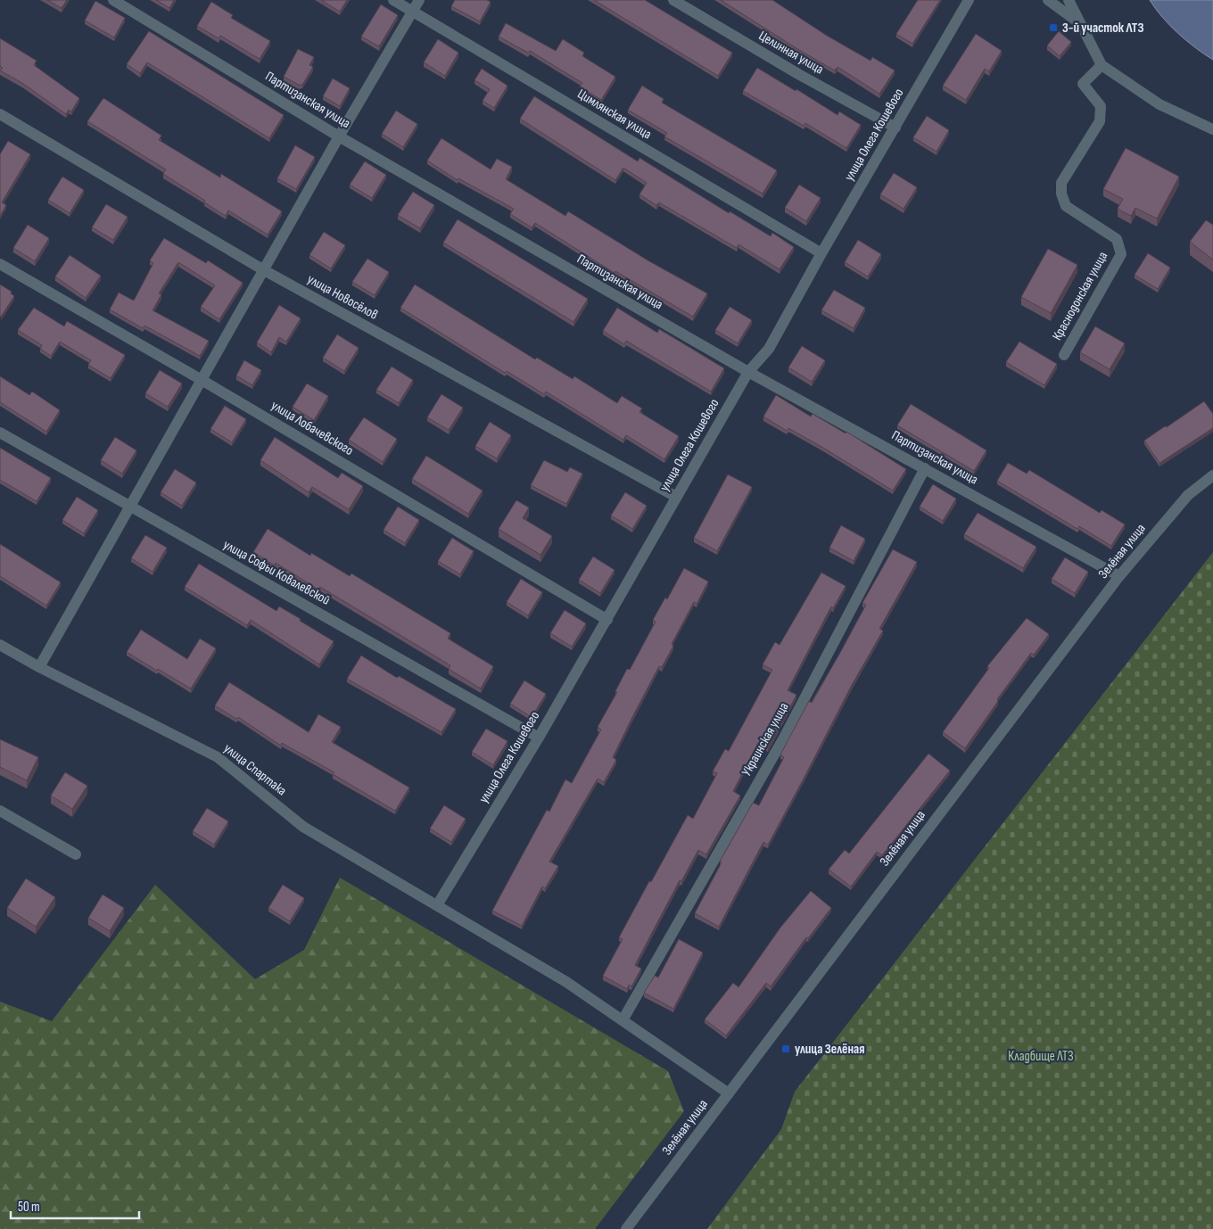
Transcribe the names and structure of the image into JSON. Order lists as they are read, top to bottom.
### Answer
{
  "streets": {
    "street": [
      "Целинная улица",
      "Партизанская улица",
      "Цимлянская улица",
      "улица Олега Кошевого",
      "Краснодонская улица",
      "улица Новосёлов",
      "улица Лобачевского",
      "Зелёная улица",
      "улица Софьи Ковалевской",
      "Украинская улица",
      "улица Спартака"
    ]
  },
  "crossings": [
    ["Целинная улица", "улица Олега Кошевого"],
    ["Партизанская улица", "улица Олега Кошевого"],
    ["Партизанская улица", "Зелёная улица"],
    ["Партизанская улица", "Украинская улица"],
    ["Цимлянская улица", "улица Олега Кошевого"],
    ["улица Олега Кошевого", "улица Новосёлов"],
    ["улица Олега Кошевого", "улица Лобачевского"],
    ["улица Олега Кошевого", "улица Софьи Ковалевской"],
    ["улица Олега Кошевого", "улица Спартака"],
    ["Зелёная улица", "улица Спартака"],
    ["Украинская улица", "улица Спартака"]
  ],
  "parks": ["Кладбище ЛТЗ"],
  "places": {
    "transit": ["3-й участок ЛТЗ", "улица Зелёная"]
  },
  "scale_bar": "50 m"
}
